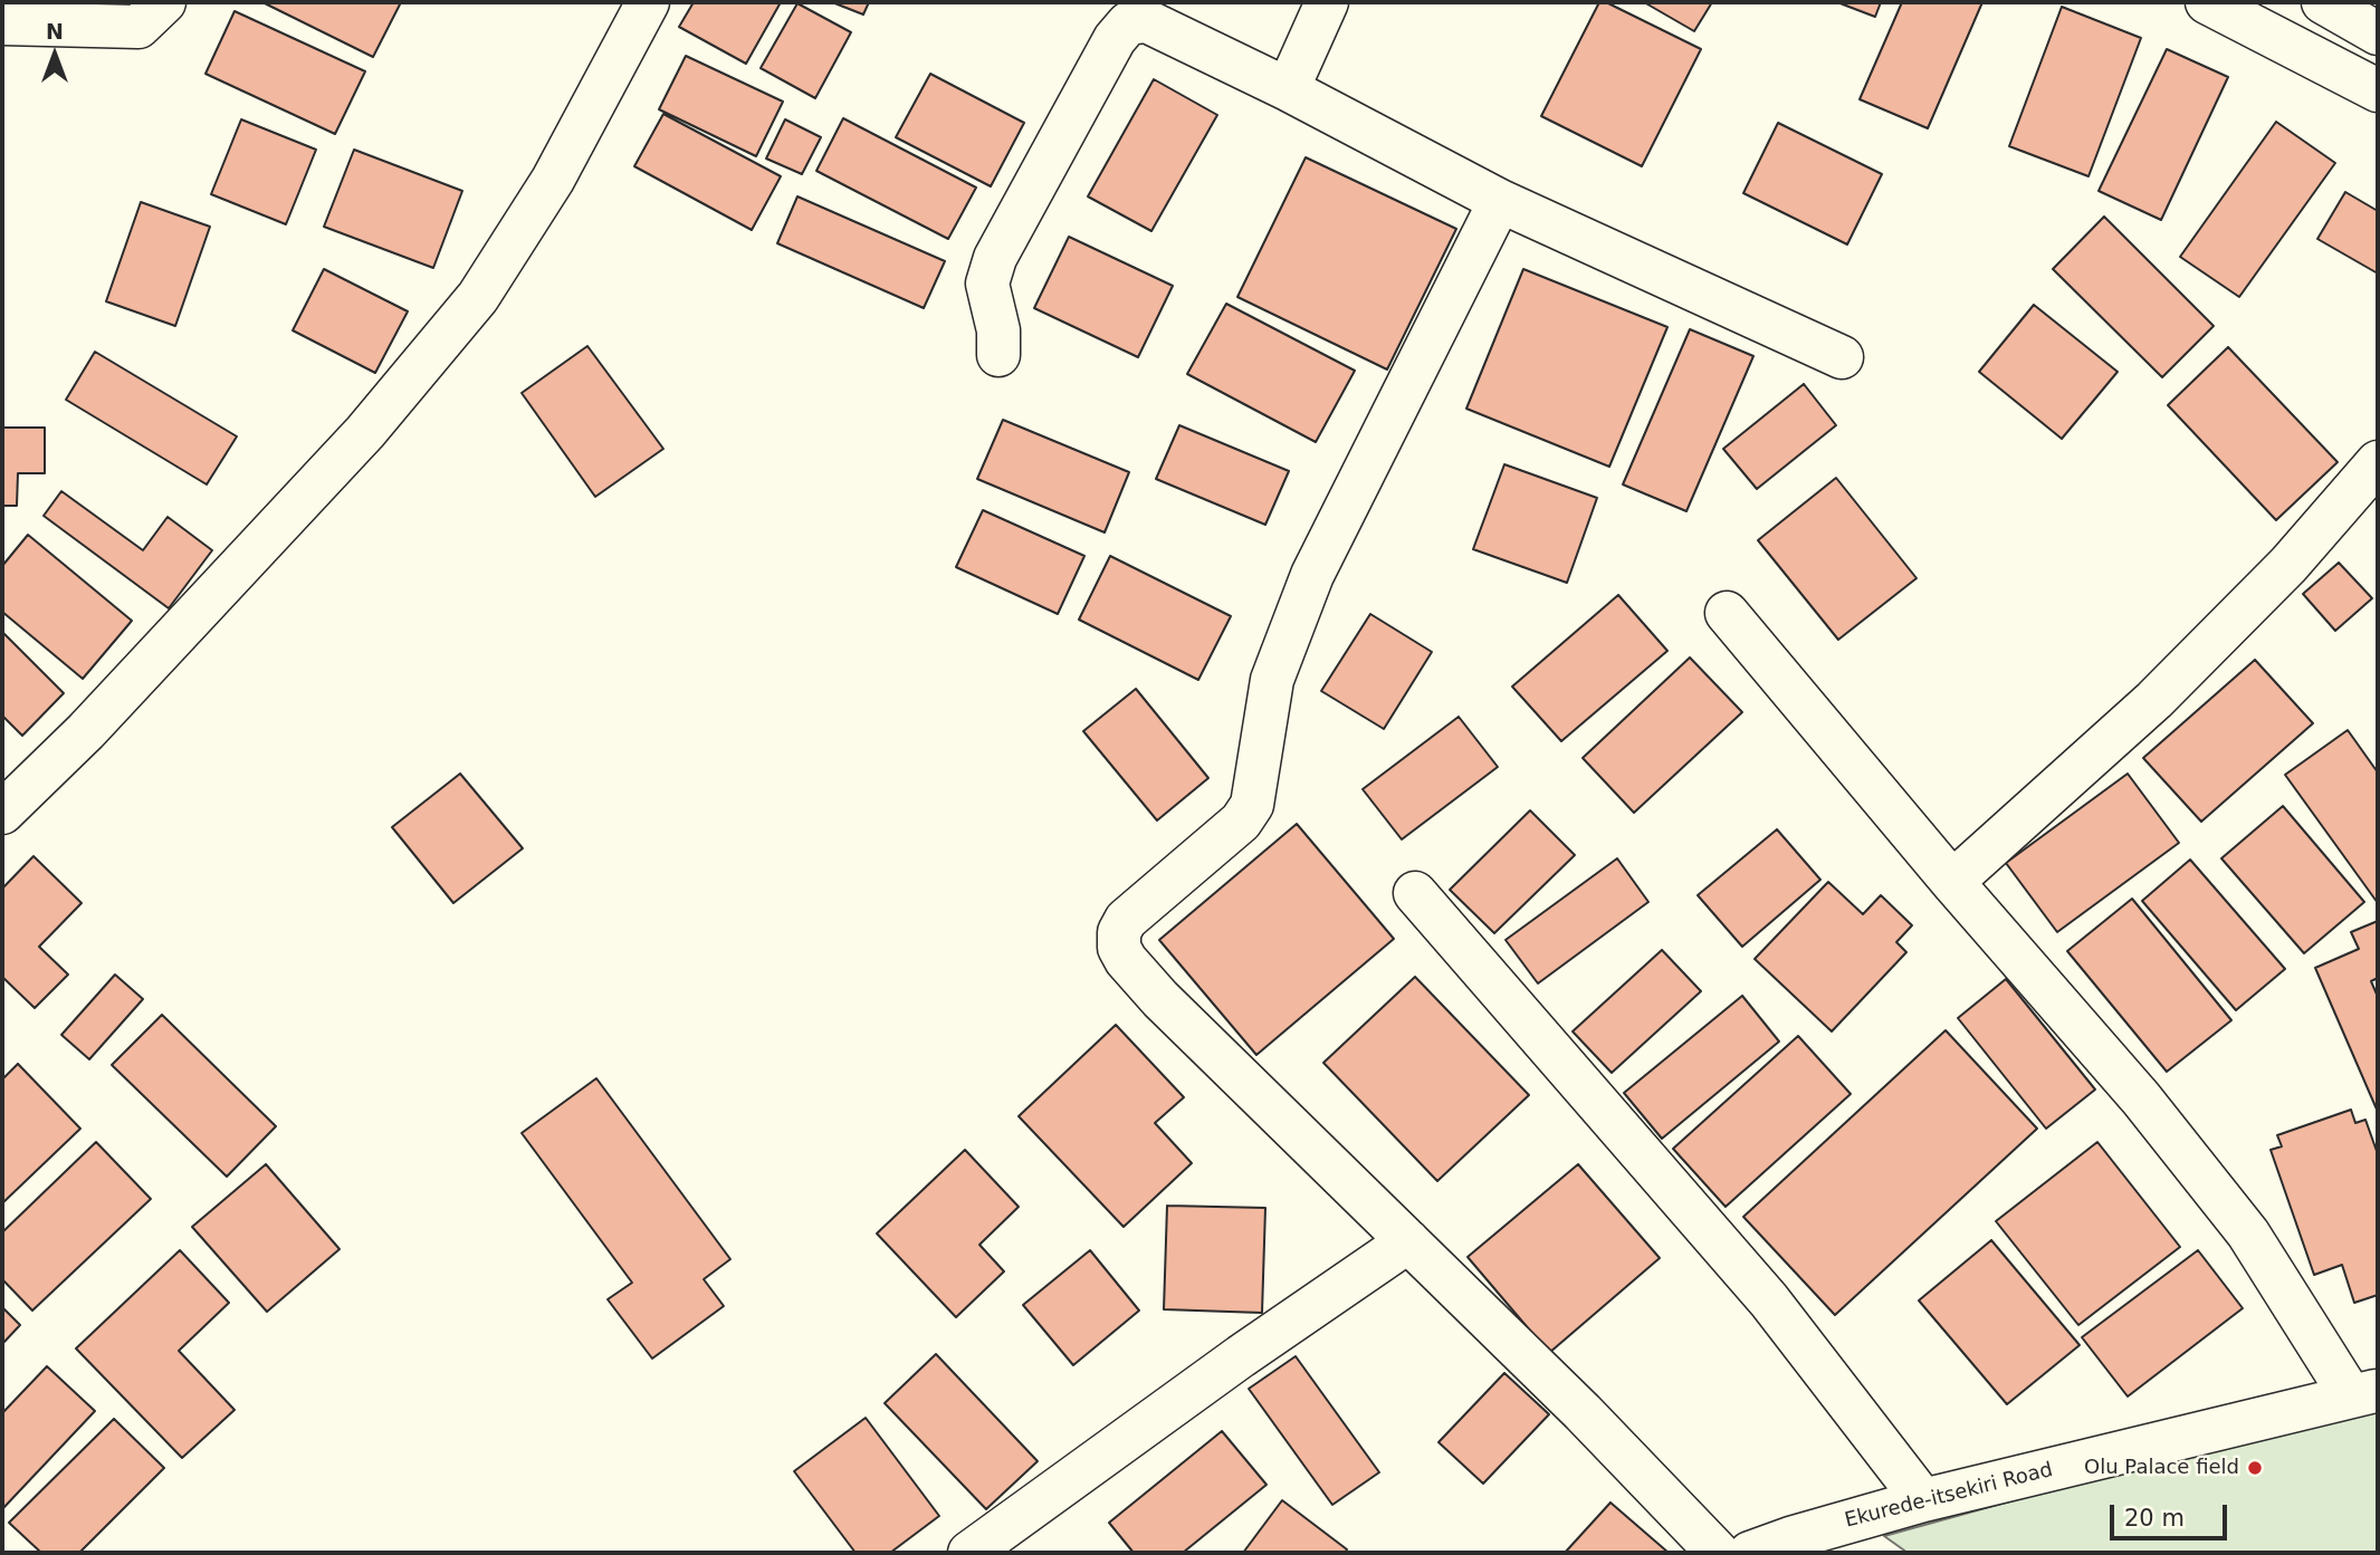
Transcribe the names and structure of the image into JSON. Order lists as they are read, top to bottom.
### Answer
{
  "streets": {
    "street": ["Ekurede-itsekiri Road"]
  },
  "places": ["Olu Palace field"],
  "scale_bar": "20 m",
  "north": "top"
}
